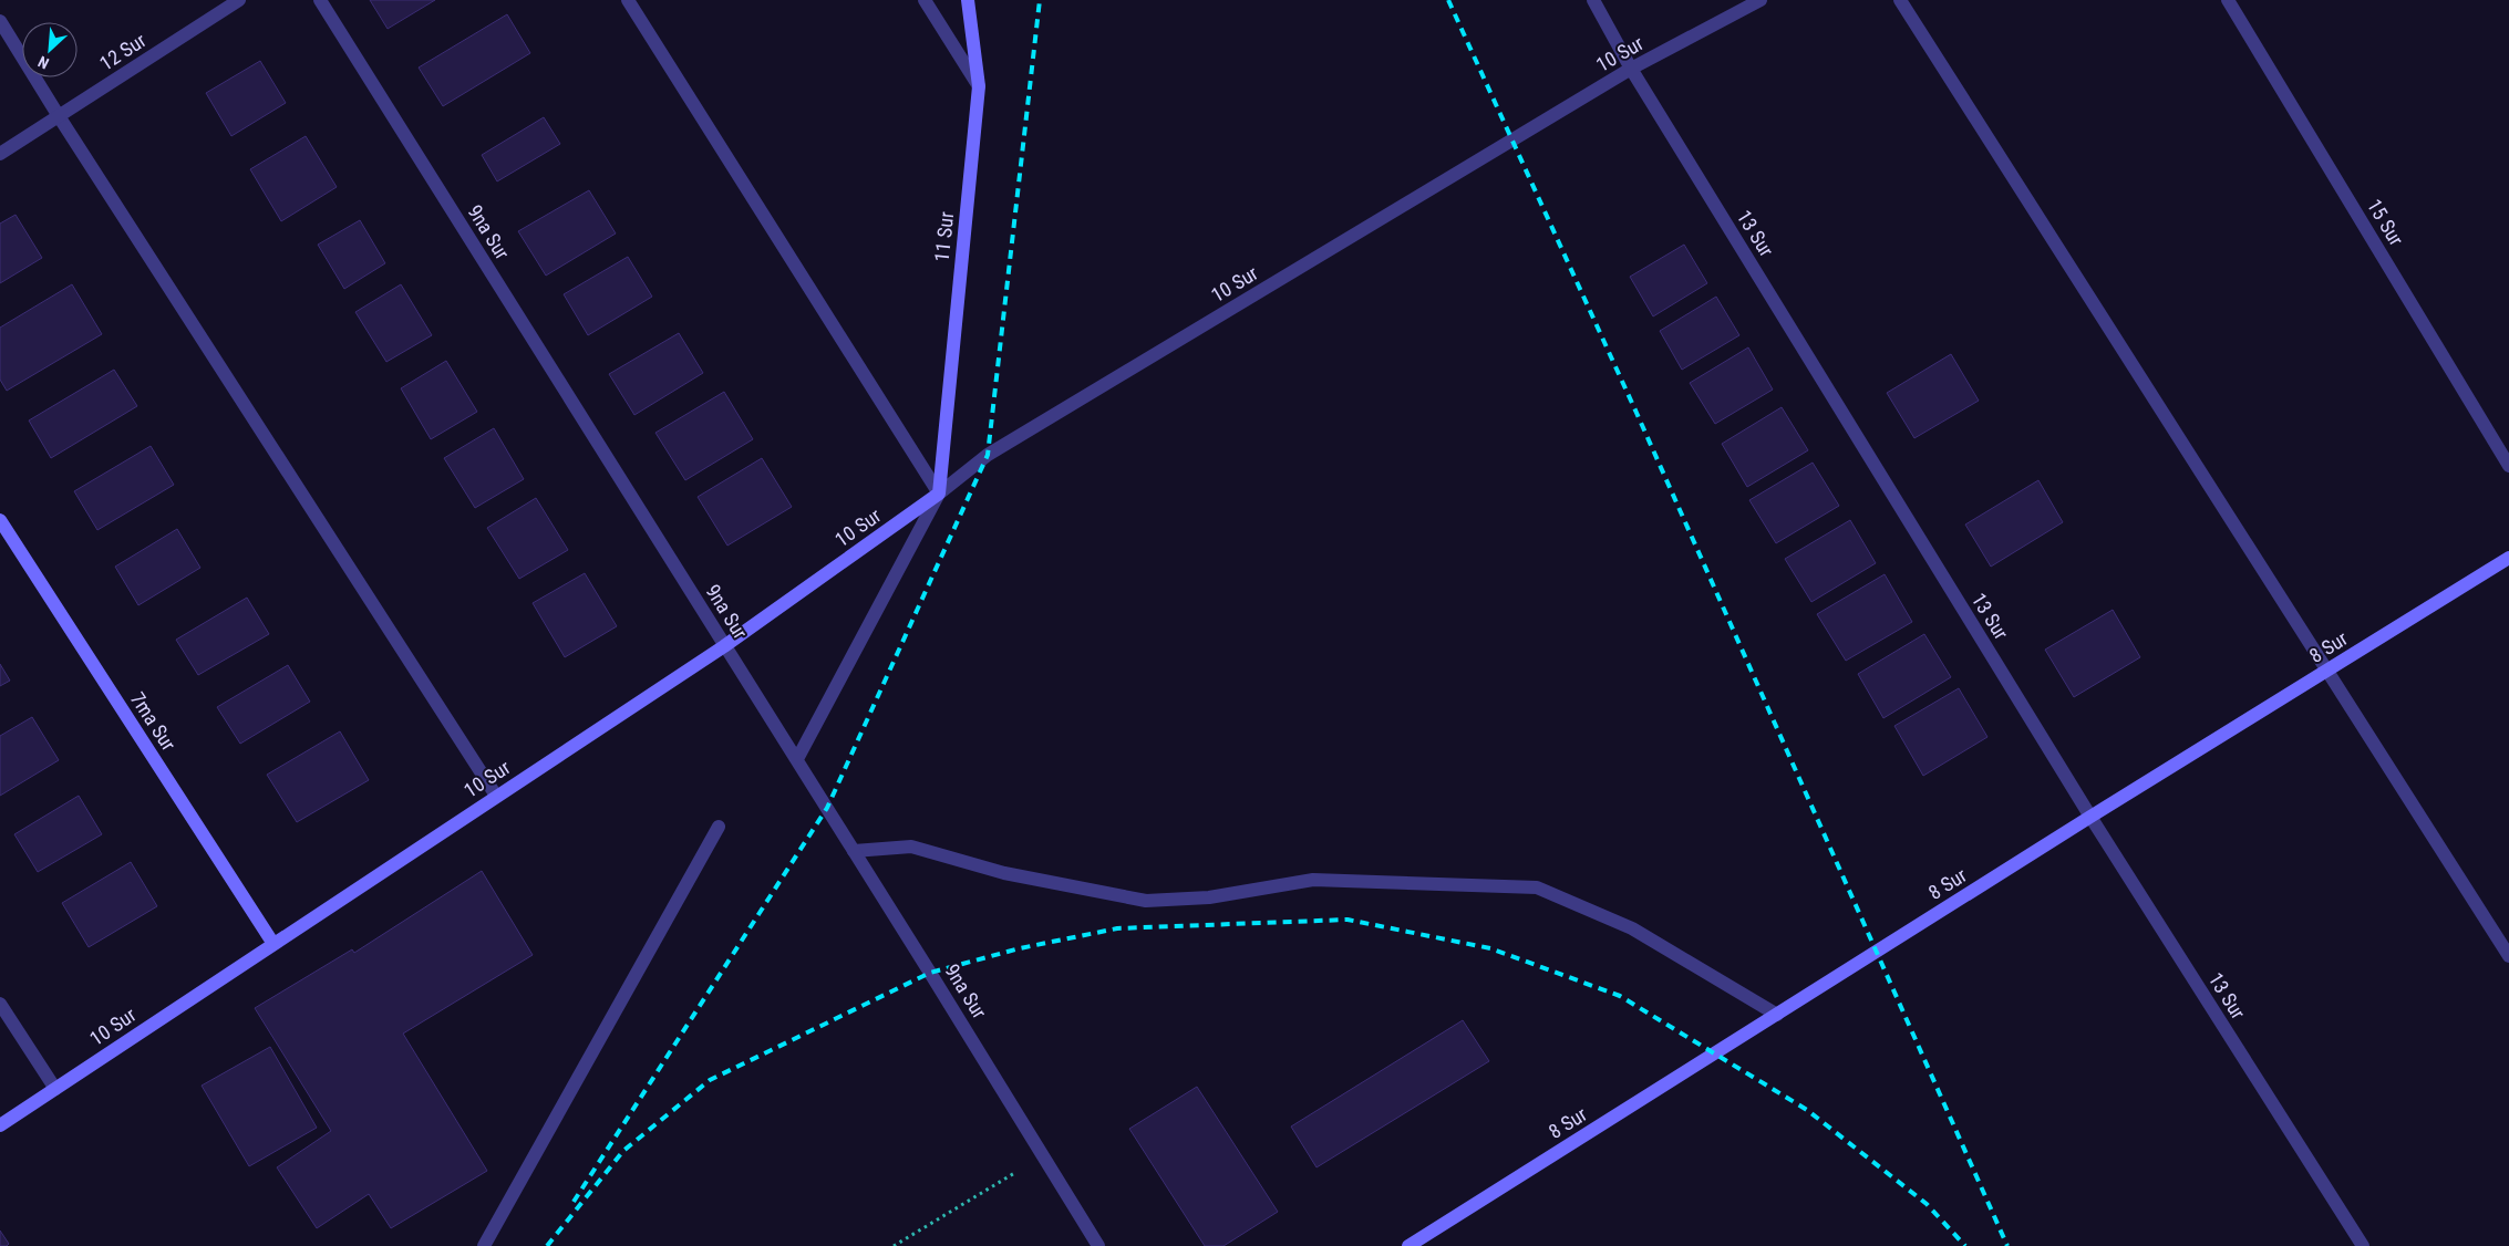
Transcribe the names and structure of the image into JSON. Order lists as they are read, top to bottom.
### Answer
{
  "streets": {
    "street": [
      "12 Sur",
      "10 Sur",
      "15 Sur",
      "9na Sur",
      "13 Sur",
      "11 Sur",
      "8 Sur",
      "7ma Sur"
    ]
  },
  "crossings": [
    ["10 Sur", "9na Sur"],
    ["10 Sur", "13 Sur"],
    ["10 Sur", "11 Sur"],
    ["10 Sur", "7ma Sur"],
    ["13 Sur", "8 Sur"]
  ],
  "north": "bottom left"
}
